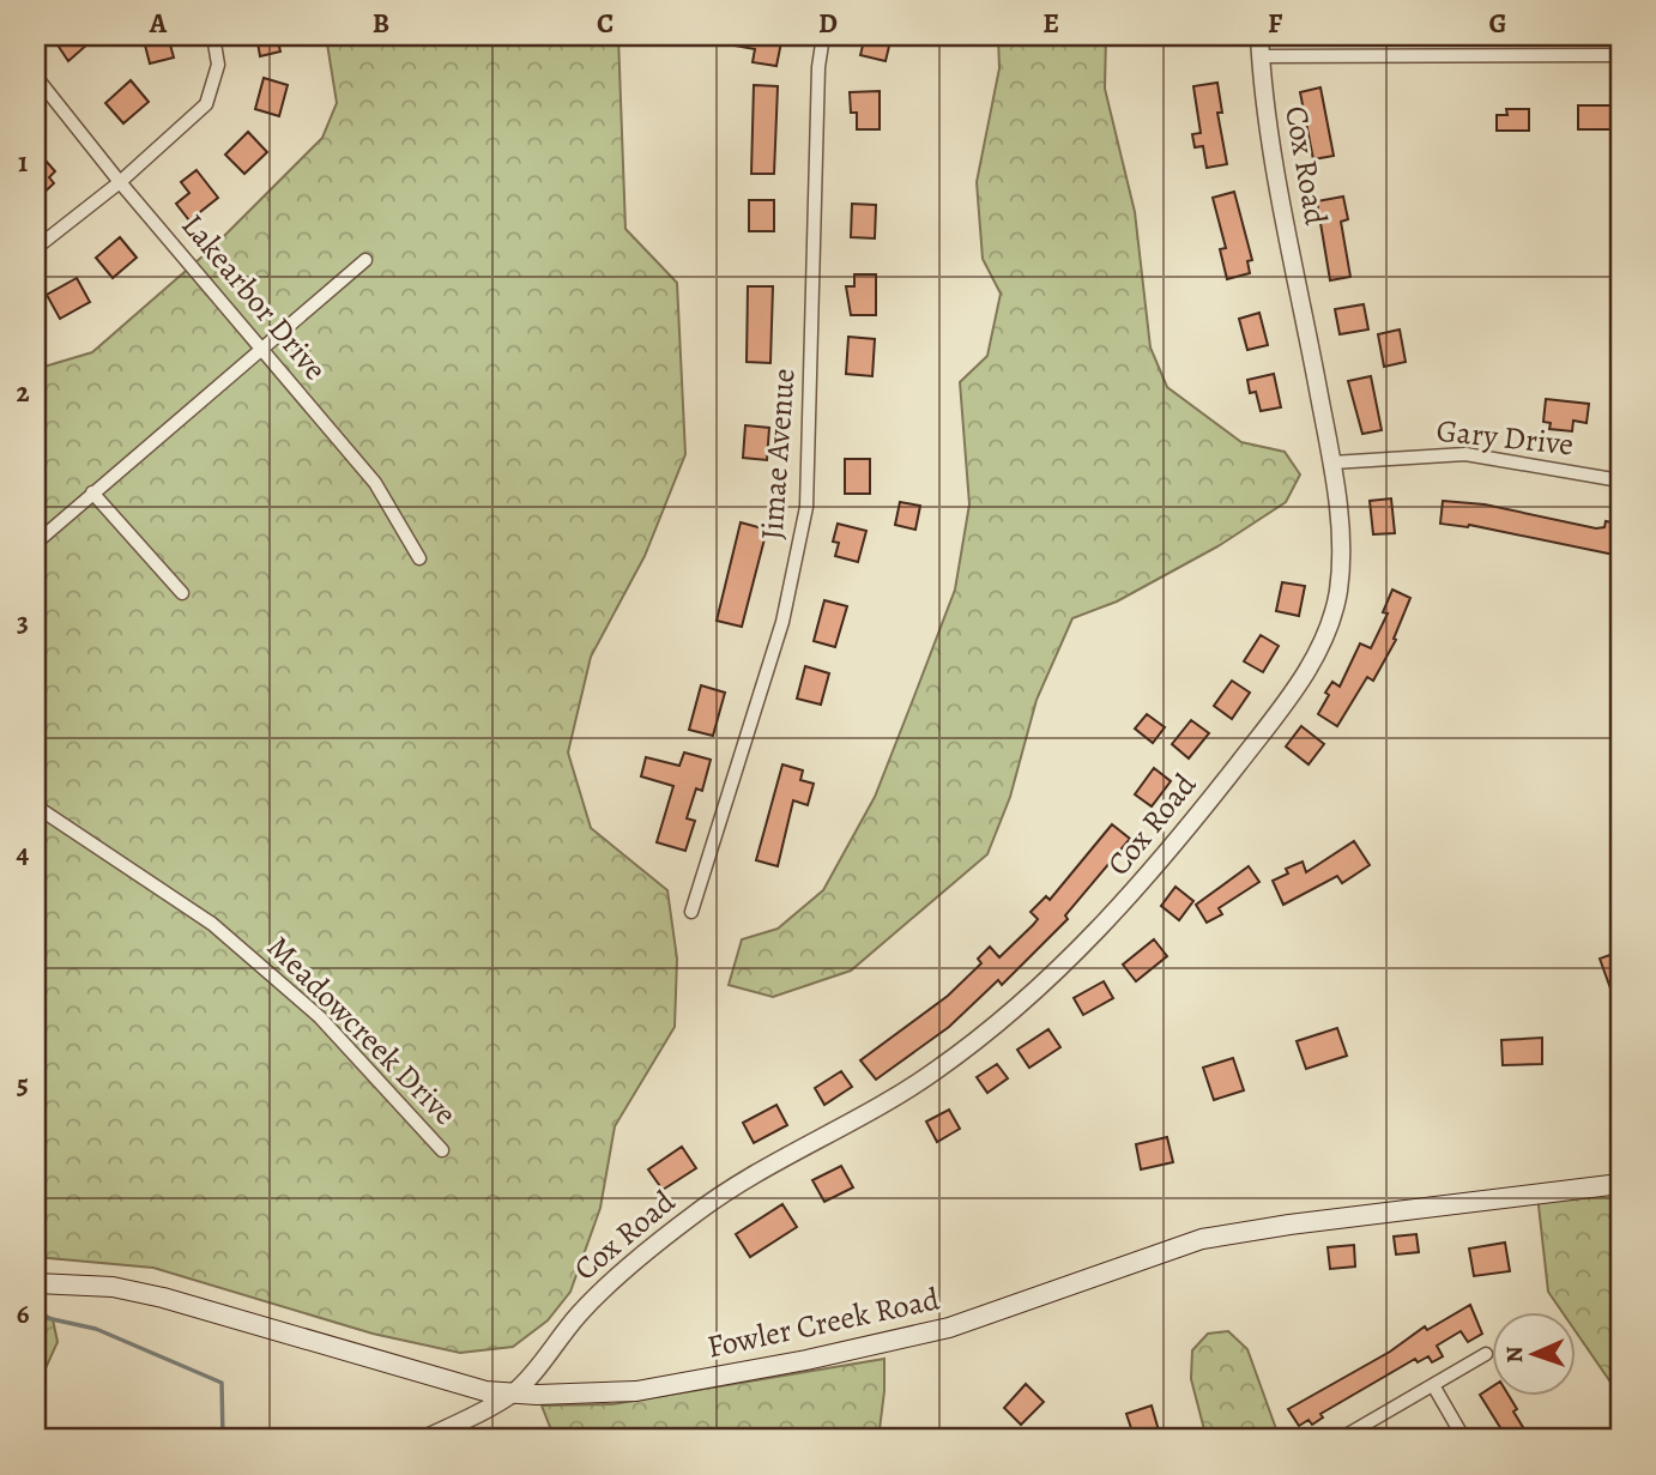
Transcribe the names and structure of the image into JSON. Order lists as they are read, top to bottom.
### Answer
{
  "streets": {
    "main road": ["Fowler Creek Road"],
    "street": [
      "Cox Road",
      "Lakearbor Drive",
      "Gary Drive",
      "Jimae Avenue",
      "Meadowcreek Drive"
    ]
  },
  "crossings": [
    ["Cox Road", "Gary Drive"],
    ["Cox Road", "Fowler Creek Road"]
  ],
  "north": "left",
  "grid": {
    "columns": [
      "A",
      "B",
      "C",
      "D",
      "E",
      "F",
      "G"
    ],
    "rows": [
      "1",
      "2",
      "3",
      "4",
      "5",
      "6"
    ]
  }
}
